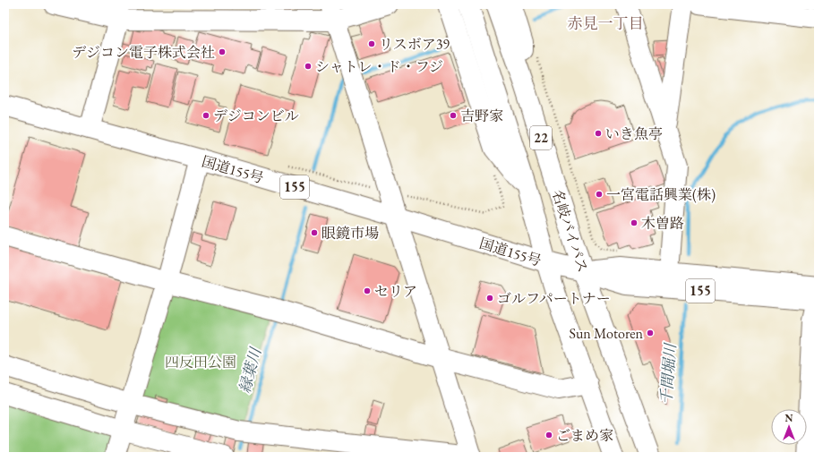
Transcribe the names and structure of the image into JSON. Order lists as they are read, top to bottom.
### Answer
{
  "streets": {
    "main road": [
      "22",
      "国道155号",
      "155",
      "名岐バイパス"
    ]
  },
  "crossings": [
    ["22", "名岐バイパス"],
    ["国道155号", "名岐バイパス"]
  ],
  "districts": ["赤見一丁目"],
  "water": ["縁葉川", "千間堀川"],
  "parks": ["四反田公園"],
  "places": [
    "リスボア39",
    "デジコン電子株式会社",
    "シャトレ・ド・フジ",
    "デジコンビル",
    "吉野家",
    "いき魚亭",
    "一宮電話興業(株)",
    "木曽路",
    "眼鏡市場",
    "セリア",
    "ゴルフパートナー",
    "Sun Motoren",
    "ごまめ家"
  ],
  "north": "top"
}
